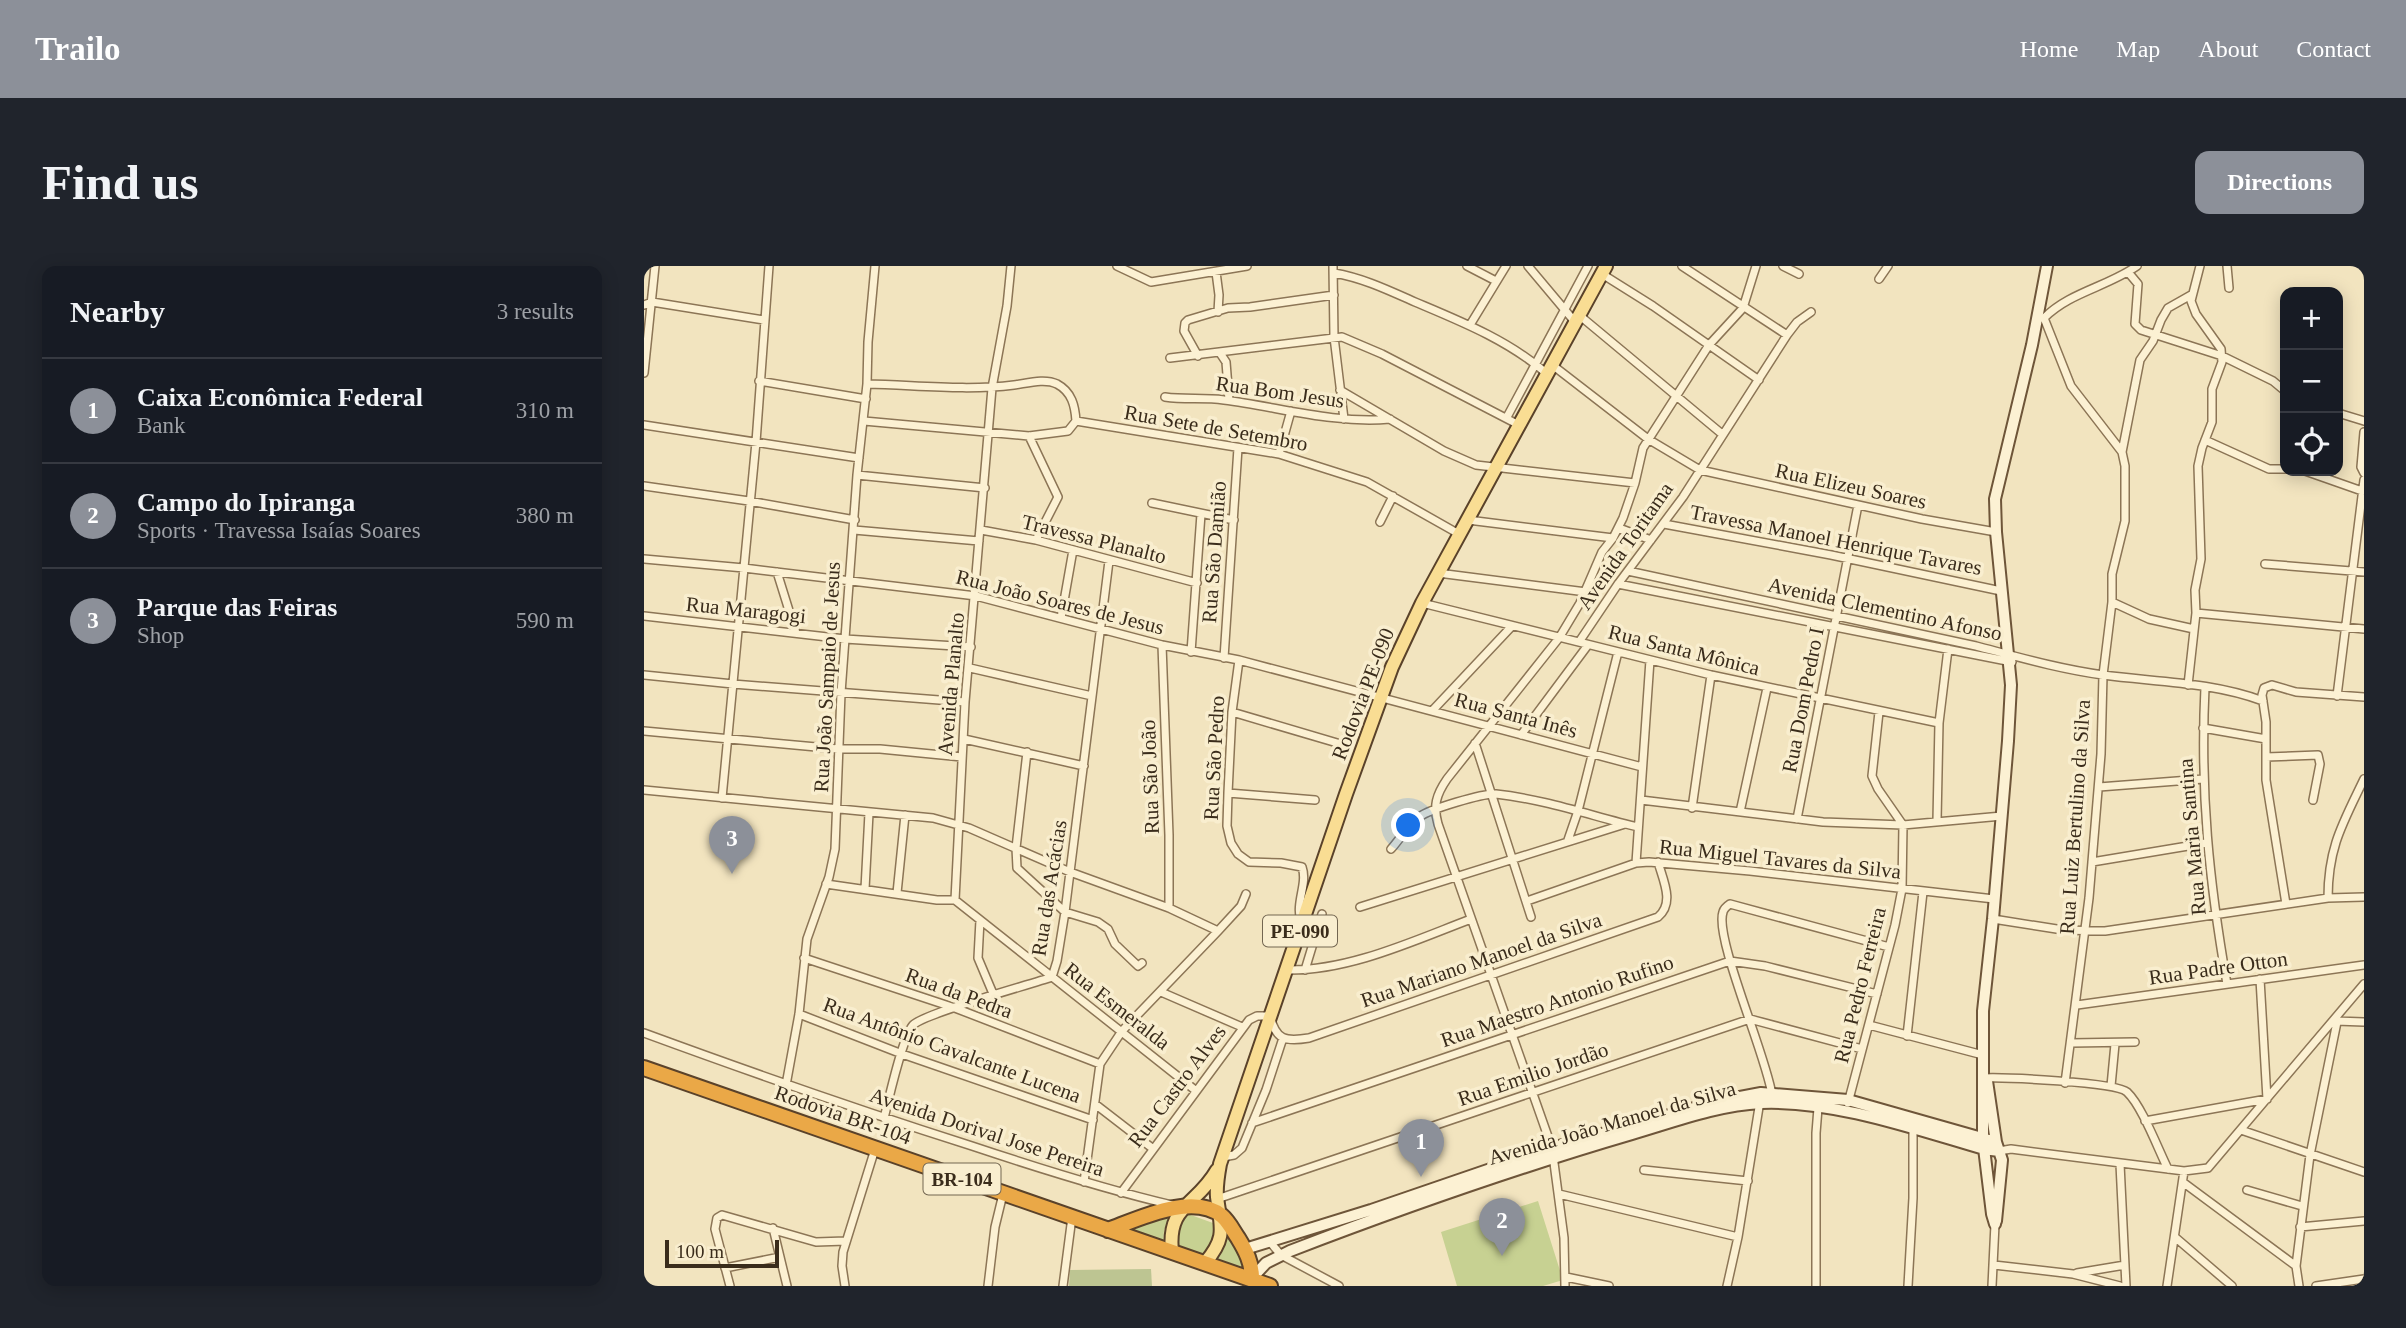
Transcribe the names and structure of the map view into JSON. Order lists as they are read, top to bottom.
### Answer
{
  "streets": {
    "highway": ["Rodovia BR-104", "BR-104"],
    "main road": ["Rodovia PE-090", "PE-090"],
    "street": [
      "Rua Bom Jesus",
      "Rua Sete de Setembro",
      "Rua Elizeu Soares",
      "Travessa Planalto",
      "Travessa Manoel Henrique Tavares",
      "Avenida Toritama",
      "Rua São Damião",
      "Rua João Soares de Jesus",
      "Avenida Clementino Afonso",
      "Rua Maragogi",
      "Rua Santa Mônica",
      "Rua João Sampaio de Jesus",
      "Avenida Planalto",
      "Rua Dom Pedro I",
      "Rua Santa Inês",
      "Rua São Pedro",
      "Rua São João",
      "Rua Luiz Bertulino da Silva",
      "Rua Maria Santina",
      "Rua Miguel Tavares da Silva",
      "Rua das Acácias",
      "Rua Mariano Manoel da Silva",
      "Rua Padre Otton",
      "Rua Pedro Ferreira",
      "Rua da Pedra",
      "Rua Maestro Antonio Rufino",
      "Rua Esmeralda",
      "Rua Antônio Cavalcante Lucena",
      "Rua Emilio Jordão",
      "Rua Castro Alves",
      "Avenida João Manoel da Silva",
      "Avenida Dorival Jose Pereira"
    ]
  },
  "crossings": [
    ["Rua Sete de Setembro", "Rua São Damião"],
    ["Rua Sete de Setembro", "Rodovia PE-090"],
    ["Rua Elizeu Soares", "Avenida Toritama"],
    ["Rua Elizeu Soares", "Rodovia PE-090"],
    ["Rua Elizeu Soares", "Rua Dom Pedro I"],
    ["Travessa Planalto", "Avenida Planalto"],
    ["Travessa Planalto", "Rua das Acácias"],
    ["Travessa Manoel Henrique Tavares", "Avenida Toritama"],
    ["Travessa Manoel Henrique Tavares", "Rua Dom Pedro I"],
    ["Avenida Toritama", "Avenida Clementino Afonso"],
    ["Avenida Toritama", "Rua Santa Mônica"],
    ["Avenida Toritama", "Rua Santa Inês"],
    ["Rua São Damião", "Rua João Soares de Jesus"],
    ["Rua João Soares de Jesus", "Rua João Sampaio de Jesus"],
    ["Rua João Soares de Jesus", "Avenida Planalto"],
    ["Rua João Soares de Jesus", "Rodovia PE-090"],
    ["Rua João Soares de Jesus", "Rua Santa Inês"],
    ["Rua João Soares de Jesus", "Rua São Pedro"],
    ["Rua João Soares de Jesus", "Rua São João"],
    ["Rua João Soares de Jesus", "Rua das Acácias"],
    ["Avenida Clementino Afonso", "Rua Dom Pedro I"],
    ["Rua Maragogi", "Rua João Sampaio de Jesus"],
    ["Rua Maragogi", "Avenida Planalto"],
    ["Rua Santa Mônica", "Rodovia PE-090"],
    ["Rua Santa Mônica", "Rua Dom Pedro I"],
    ["Rua João Sampaio de Jesus", "Rua da Pedra"],
    ["Rua João Sampaio de Jesus", "Rua Antônio Cavalcante Lucena"],
    ["Rua João Sampaio de Jesus", "Avenida Dorival Jose Pereira"],
    ["Avenida Planalto", "Rua Esmeralda"],
    ["Rodovia PE-090", "Rua Santa Inês"],
    ["Rodovia PE-090", "Rua São Pedro"],
    ["Rodovia PE-090", "Rua Emilio Jordão"],
    ["Rodovia PE-090", "Rua Castro Alves"],
    ["Rodovia PE-090", "Rodovia BR-104"],
    ["Rodovia PE-090", "Avenida Dorival Jose Pereira"],
    ["Rua Luiz Bertulino da Silva", "Rua Padre Otton"],
    ["Rua Maria Santina", "Rua Padre Otton"],
    ["Rua Miguel Tavares da Silva", "Rua Mariano Manoel da Silva"],
    ["Rua Miguel Tavares da Silva", "Rua Pedro Ferreira"],
    ["Rua das Acácias", "Rua da Pedra"],
    ["Rua das Acácias", "Rua Esmeralda"],
    ["Rua das Acácias", "Rua Antônio Cavalcante Lucena"],
    ["Rua das Acácias", "Avenida Dorival Jose Pereira"],
    ["Rua Pedro Ferreira", "Rua Maestro Antonio Rufino"],
    ["Rua Pedro Ferreira", "Avenida João Manoel da Silva"],
    ["Rua Esmeralda", "Rua Castro Alves"],
    ["Rua Castro Alves", "Avenida Dorival Jose Pereira"],
    ["Rodovia BR-104", "Avenida João Manoel da Silva"],
    ["Rodovia BR-104", "Avenida Dorival Jose Pereira"]
  ],
  "scale_bar": "100 m",
  "page": {
    "header": "Trailo",
    "nav": [
      "Home",
      "Map",
      "About",
      "Contact"
    ],
    "buttons": "Directions",
    "title": "Find us",
    "heading": ["Nearby", "3 results"],
    "map_buttons": ["+", "−"],
    "list": [
      {
        "mark": "1",
        "name": "Caixa Econômica Federal",
        "note": "Bank",
        "value": "310 m"
      },
      {
        "mark": "2",
        "name": "Campo do Ipiranga",
        "note": "Sports · Travessa Isaías Soares",
        "value": "380 m"
      },
      {
        "mark": "3",
        "name": "Parque das Feiras",
        "note": "Shop",
        "value": "590 m"
      }
    ],
    "pins": ["3", "1", "2"],
    "scale": "100 m"
  }
}
